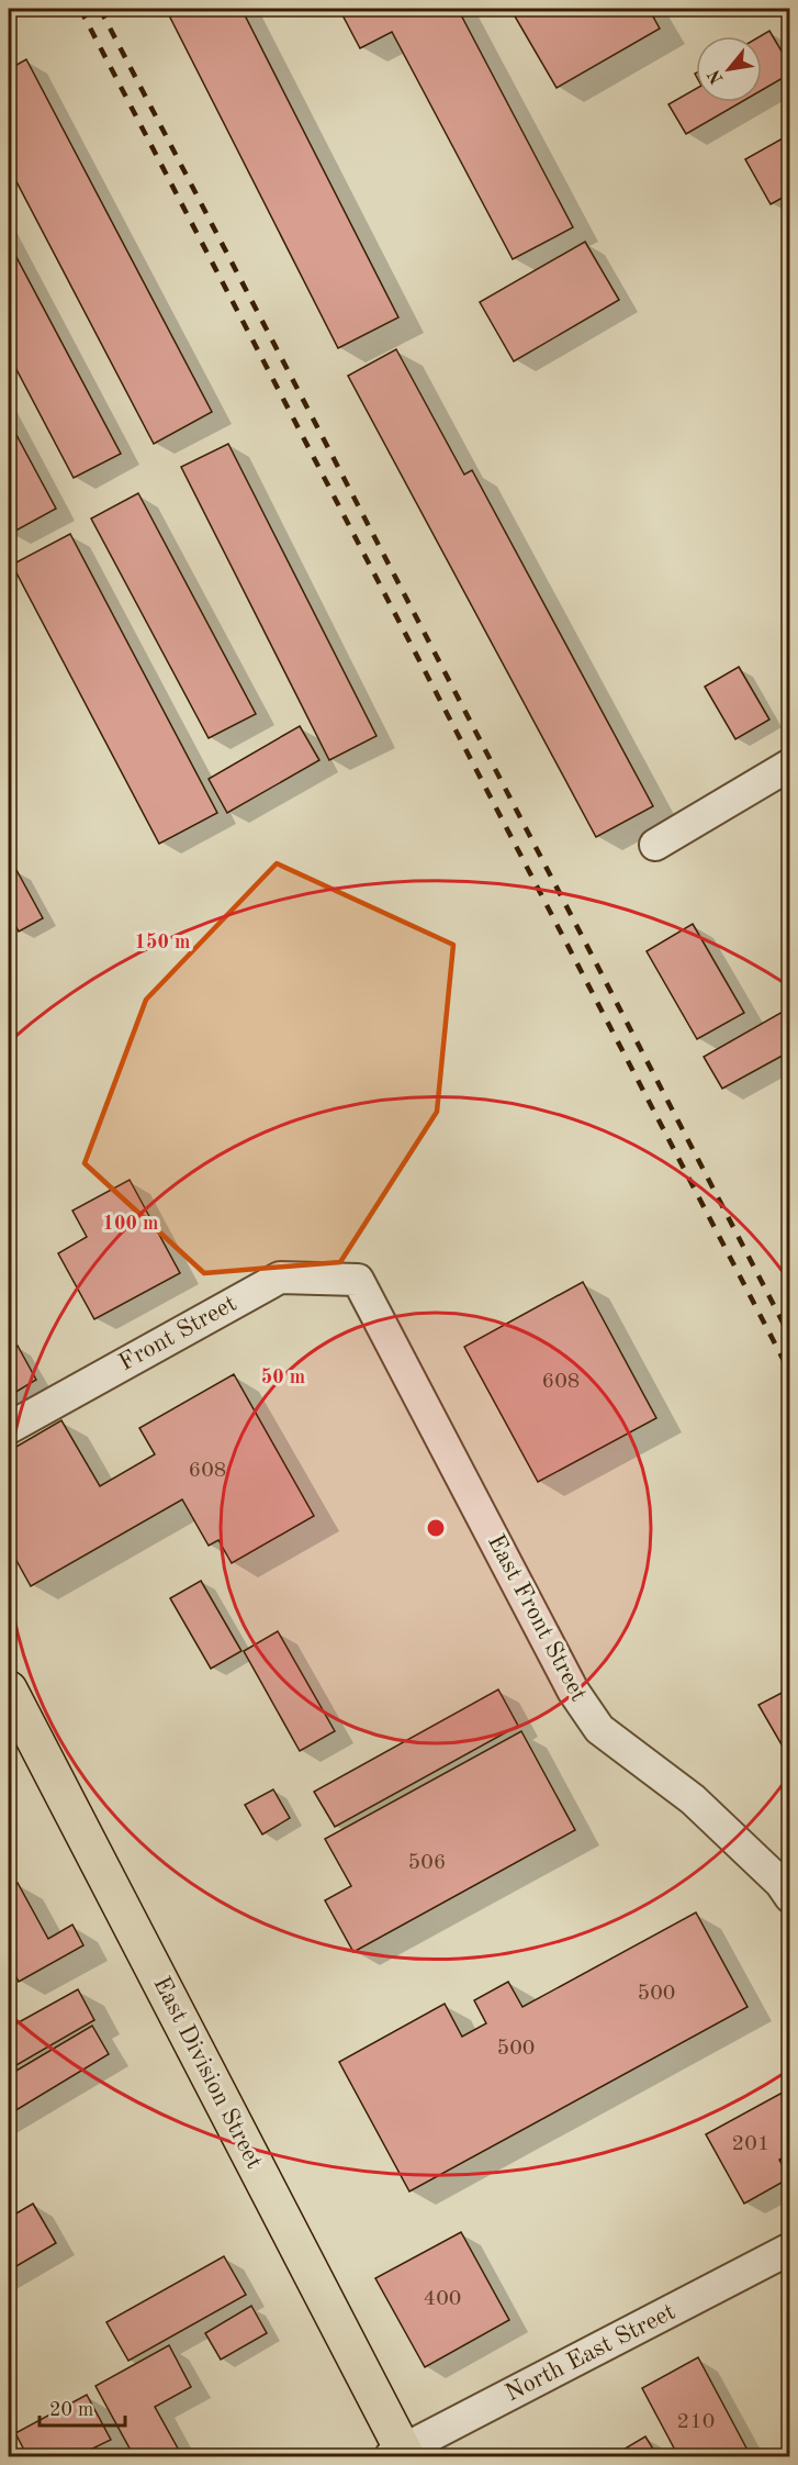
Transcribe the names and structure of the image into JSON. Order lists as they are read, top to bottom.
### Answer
{
  "streets": {
    "main road": ["East Division Street"],
    "street": ["Front Street", "East Front Street", "North East Street"]
  },
  "crossings": [
    ["Front Street", "East Front Street"],
    ["East Division Street", "North East Street"]
  ],
  "house_numbers": [
    "608",
    "608",
    "506",
    "500",
    "500",
    "201",
    "400",
    "210"
  ],
  "scale_bar": "20 m",
  "north": "bottom left",
  "rings": ["150 m", "100 m", "50 m"]
}
